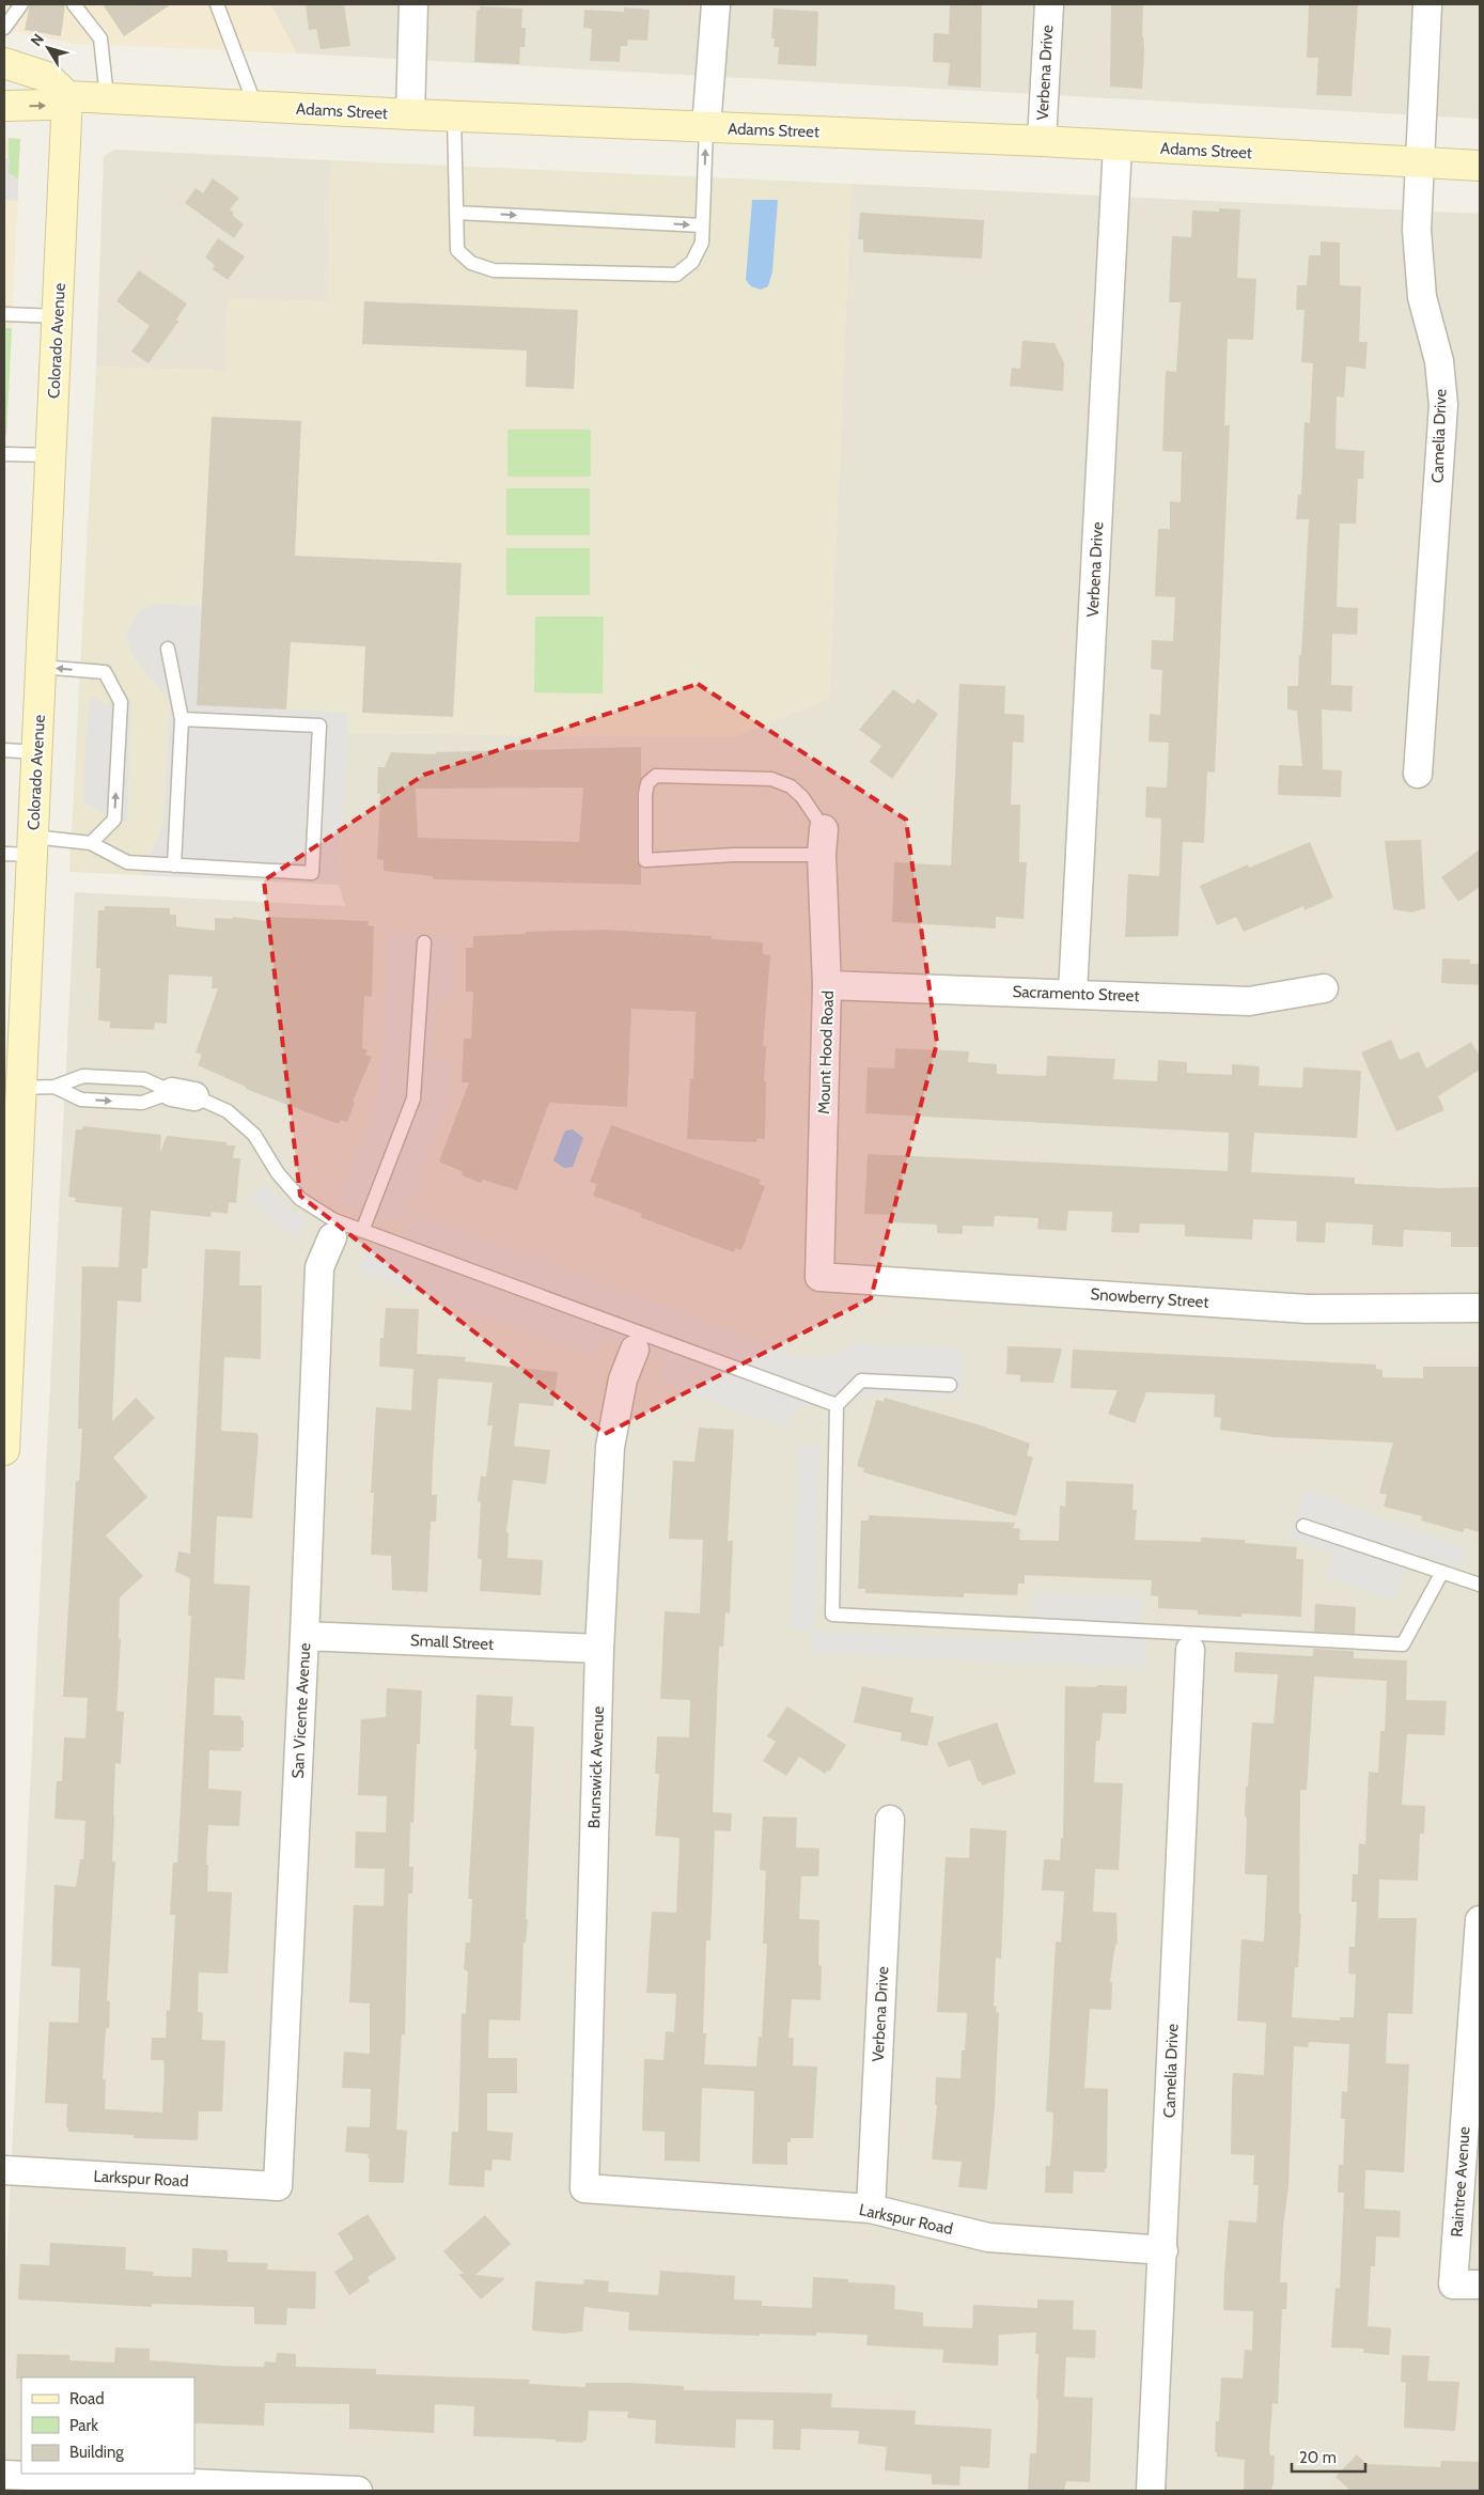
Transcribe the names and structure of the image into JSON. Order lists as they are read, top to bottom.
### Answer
{
  "streets": {
    "main road": ["Adams Street", "Colorado Avenue"],
    "street": [
      "Verbena Drive",
      "Camelia Drive",
      "Sacramento Street",
      "Mount Hood Road",
      "Snowberry Street",
      "Small Street",
      "San Vicente Avenue",
      "Brunswick Avenue",
      "Larkspur Road",
      "Raintree Avenue"
    ]
  },
  "crossings": [
    ["Verbena Drive", "Adams Street"],
    ["Verbena Drive", "Sacramento Street"],
    ["Verbena Drive", "Larkspur Road"],
    ["Adams Street", "Colorado Avenue"],
    ["Adams Street", "Camelia Drive"],
    ["Camelia Drive", "Larkspur Road"],
    ["Sacramento Street", "Mount Hood Road"],
    ["Mount Hood Road", "Snowberry Street"],
    ["Small Street", "San Vicente Avenue"],
    ["Small Street", "Brunswick Avenue"],
    ["San Vicente Avenue", "Larkspur Road"],
    ["Brunswick Avenue", "Larkspur Road"]
  ],
  "legend": ["Road", "Park", "Building"],
  "scale_bar": "20 m",
  "north": "top left"
}
